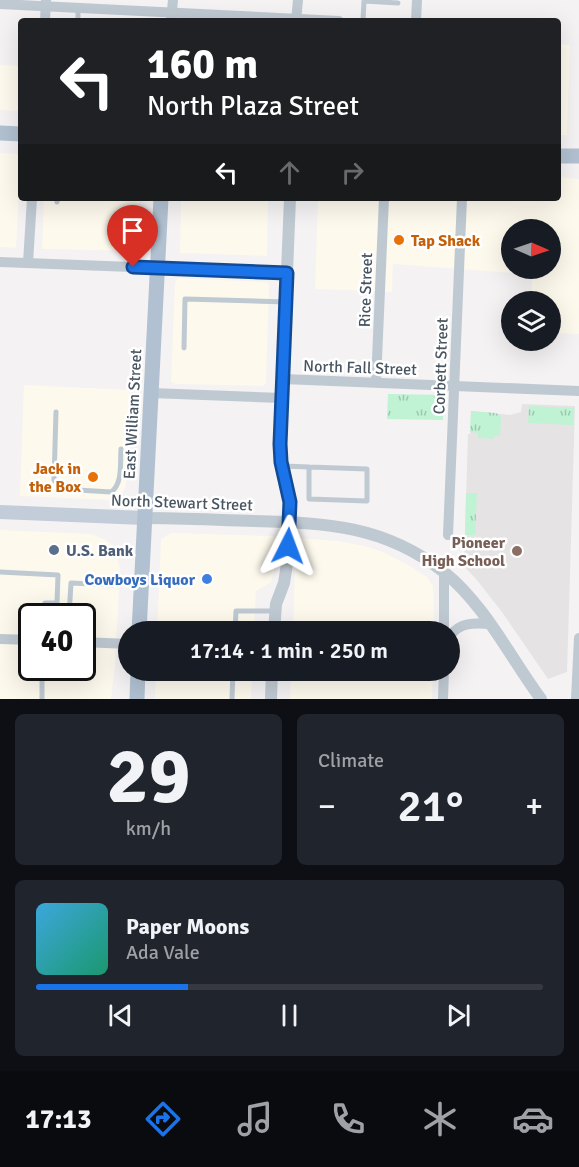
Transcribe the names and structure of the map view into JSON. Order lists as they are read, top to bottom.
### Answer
{
  "streets": {
    "main road": ["East William Street", "North Stewart Street"],
    "street": ["Rice Street", "Corbett Street", "North Fall Street"]
  },
  "crossings": [
    ["Rice Street", "North Fall Street"],
    ["Corbett Street", "North Fall Street"],
    ["East William Street", "North Stewart Street"]
  ],
  "places": [
    "Tap Shack",
    "Jack in the Box",
    "U.S. Bank",
    "Pioneer High School",
    "Cowboys Liquor"
  ],
  "north": "right",
  "page": {
    "turn": ["160 m", "North Plaza Street"],
    "limit": "40",
    "trip": "17:14 · 1 min · 250 m",
    "tile": [
      ["29", "km/h"],
      "Climate"
    ],
    "heat": ["−", "21°", "+"],
    "song": ["Paper Moons", "Ada Vale"],
    "tabs": "17:13"
  }
}
